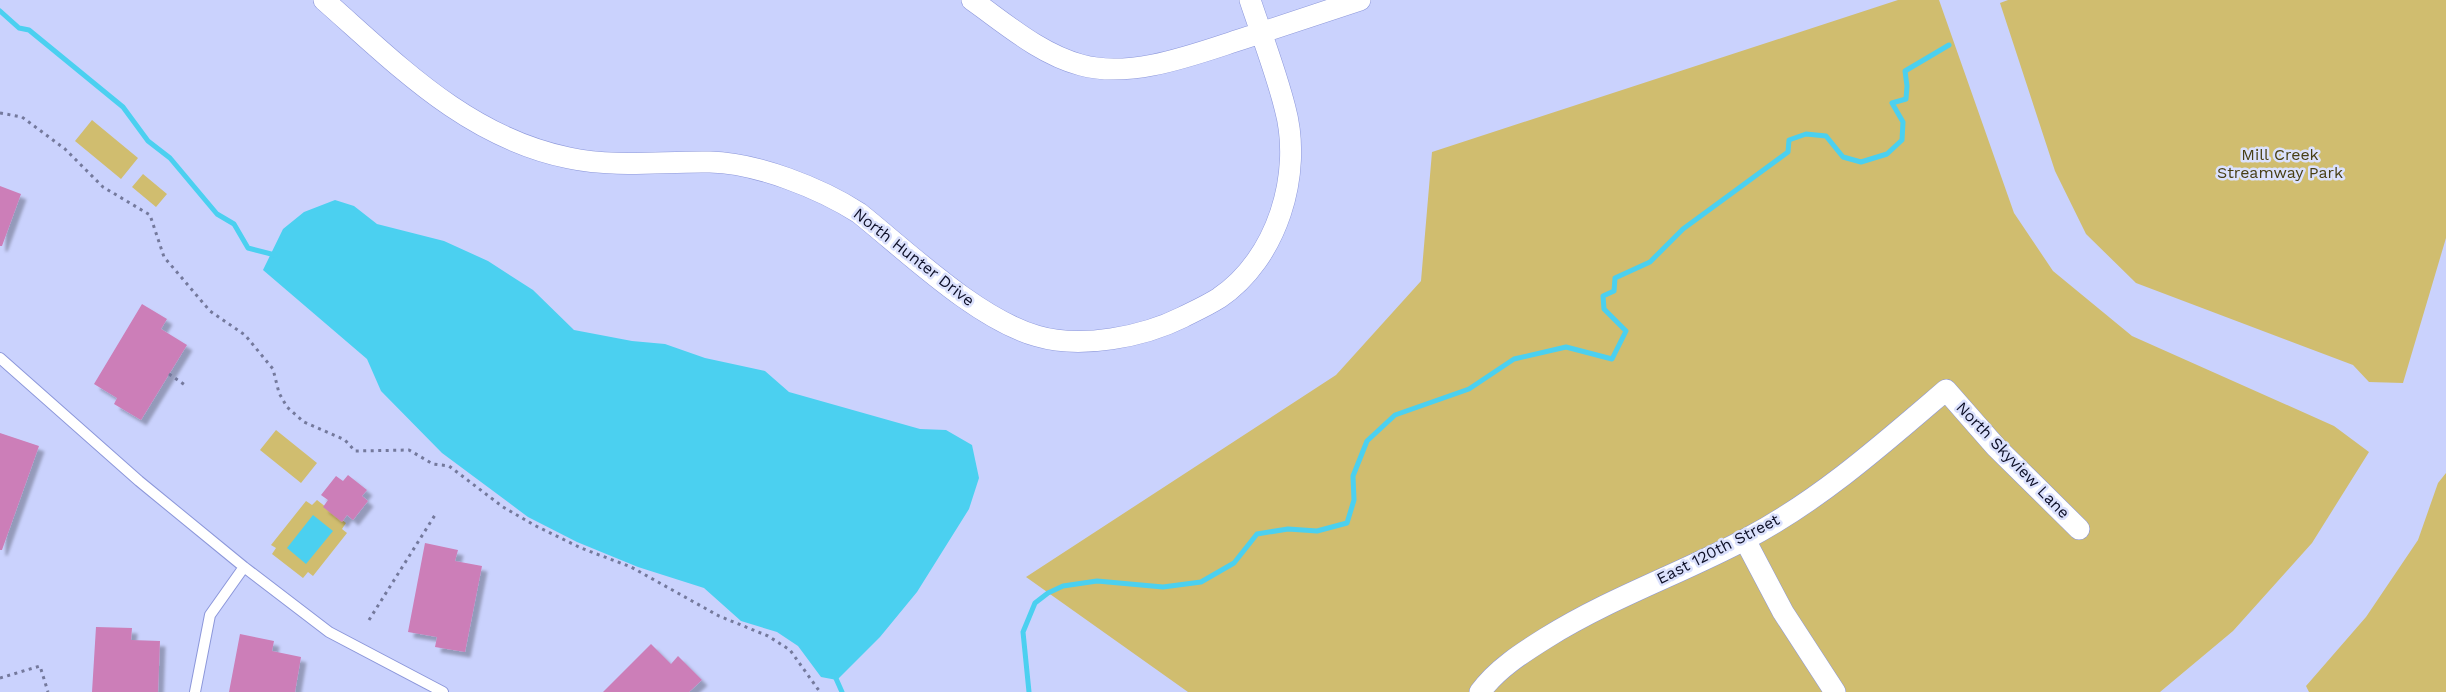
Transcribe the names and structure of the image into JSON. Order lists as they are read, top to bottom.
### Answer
{
  "streets": {
    "street": ["North Hunter Drive", "North Skyview Lane", "East 120th Street"]
  },
  "crossings": [
    ["North Skyview Lane", "East 120th Street"]
  ],
  "parks": ["Mill Creek Streamway Park"]
}
